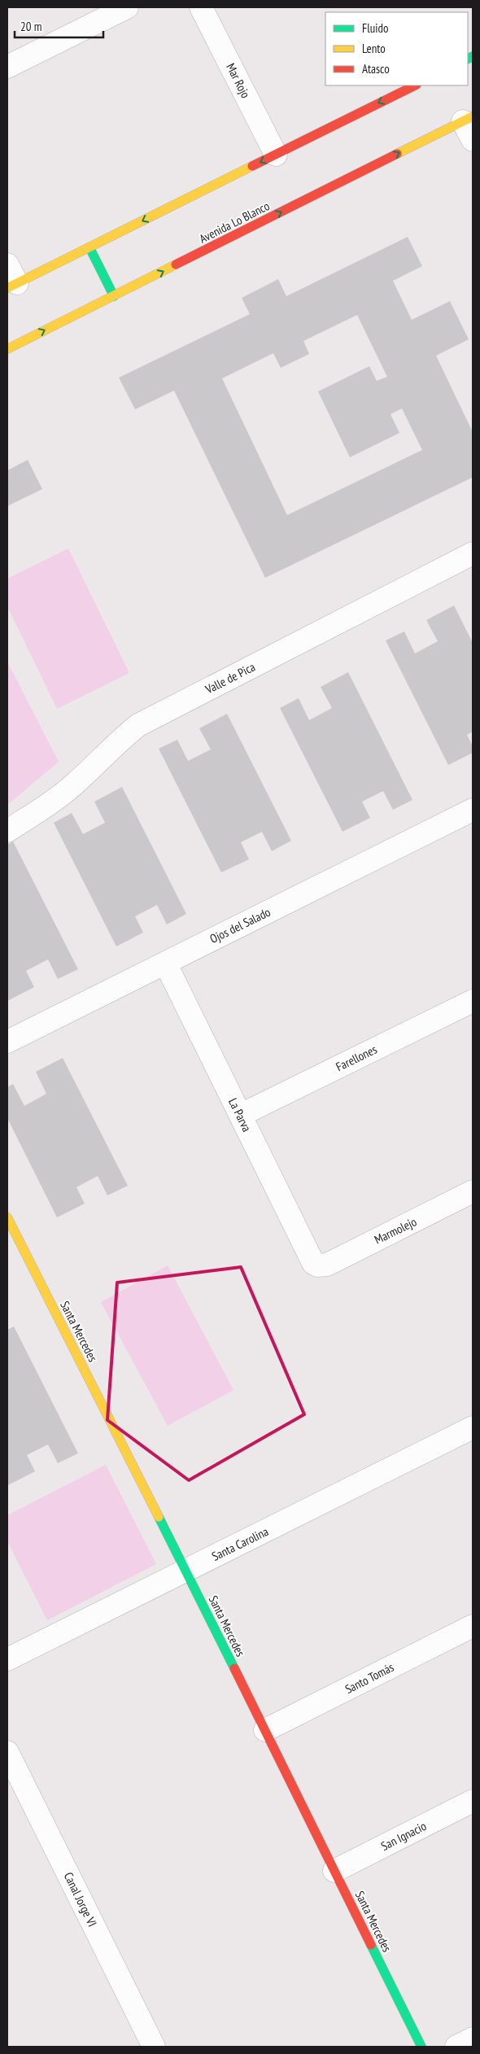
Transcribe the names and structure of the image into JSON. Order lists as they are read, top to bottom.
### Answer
{
  "streets": {
    "main road": ["Avenida Lo Blanco", "Santa Mercedes"],
    "street": [
      "Mar Rojo",
      "Valle de Pica",
      "Ojos del Salado",
      "Farellones",
      "La Parva",
      "Marmolejo",
      "Santa Carolina",
      "Santo Tomás",
      "San Ignacio",
      "Canal Jorge VI"
    ]
  },
  "crossings": [
    ["Ojos del Salado", "La Parva"],
    ["Farellones", "La Parva"],
    ["La Parva", "Marmolejo"],
    ["Santa Mercedes", "Santa Carolina"],
    ["Santa Mercedes", "Santo Tomás"],
    ["Santa Mercedes", "San Ignacio"]
  ],
  "legend": ["Fluido", "Lento", "Atasco"],
  "scale_bar": "20 m"
}
